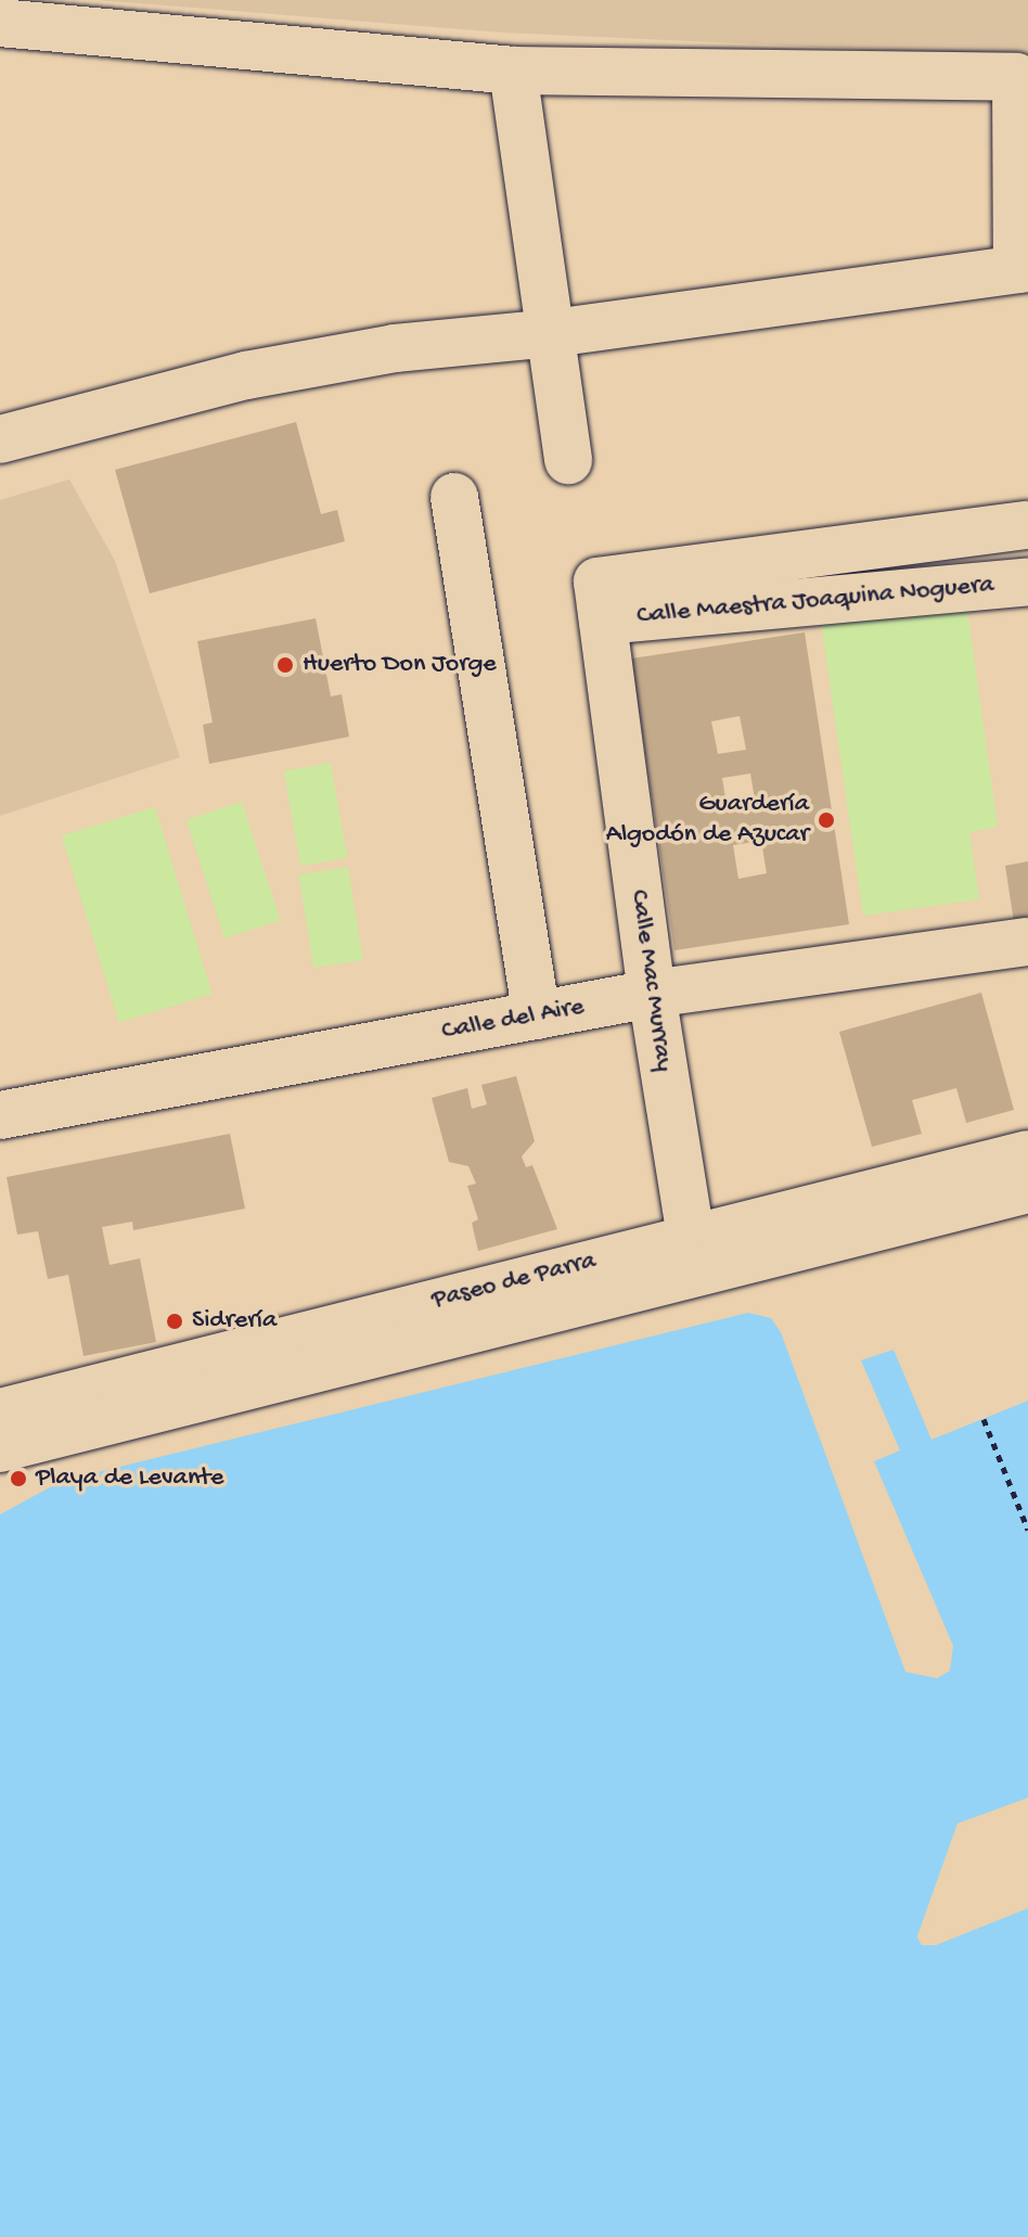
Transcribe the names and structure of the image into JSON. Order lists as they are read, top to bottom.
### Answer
{
  "streets": {
    "street": [
      "Calle Maestra Joaquina Noguera",
      "Calle Mac Murray",
      "Calle del Aire",
      "Paseo de Parra"
    ]
  },
  "crossings": [
    ["Calle Maestra Joaquina Noguera", "Calle Mac Murray"],
    ["Calle Mac Murray", "Calle del Aire"],
    ["Calle Mac Murray", "Paseo de Parra"]
  ],
  "places": [
    "Huerto Don Jorge",
    "Guardería Algodón de Azucar",
    "Sidrería",
    "Playa de Levante"
  ]
}
